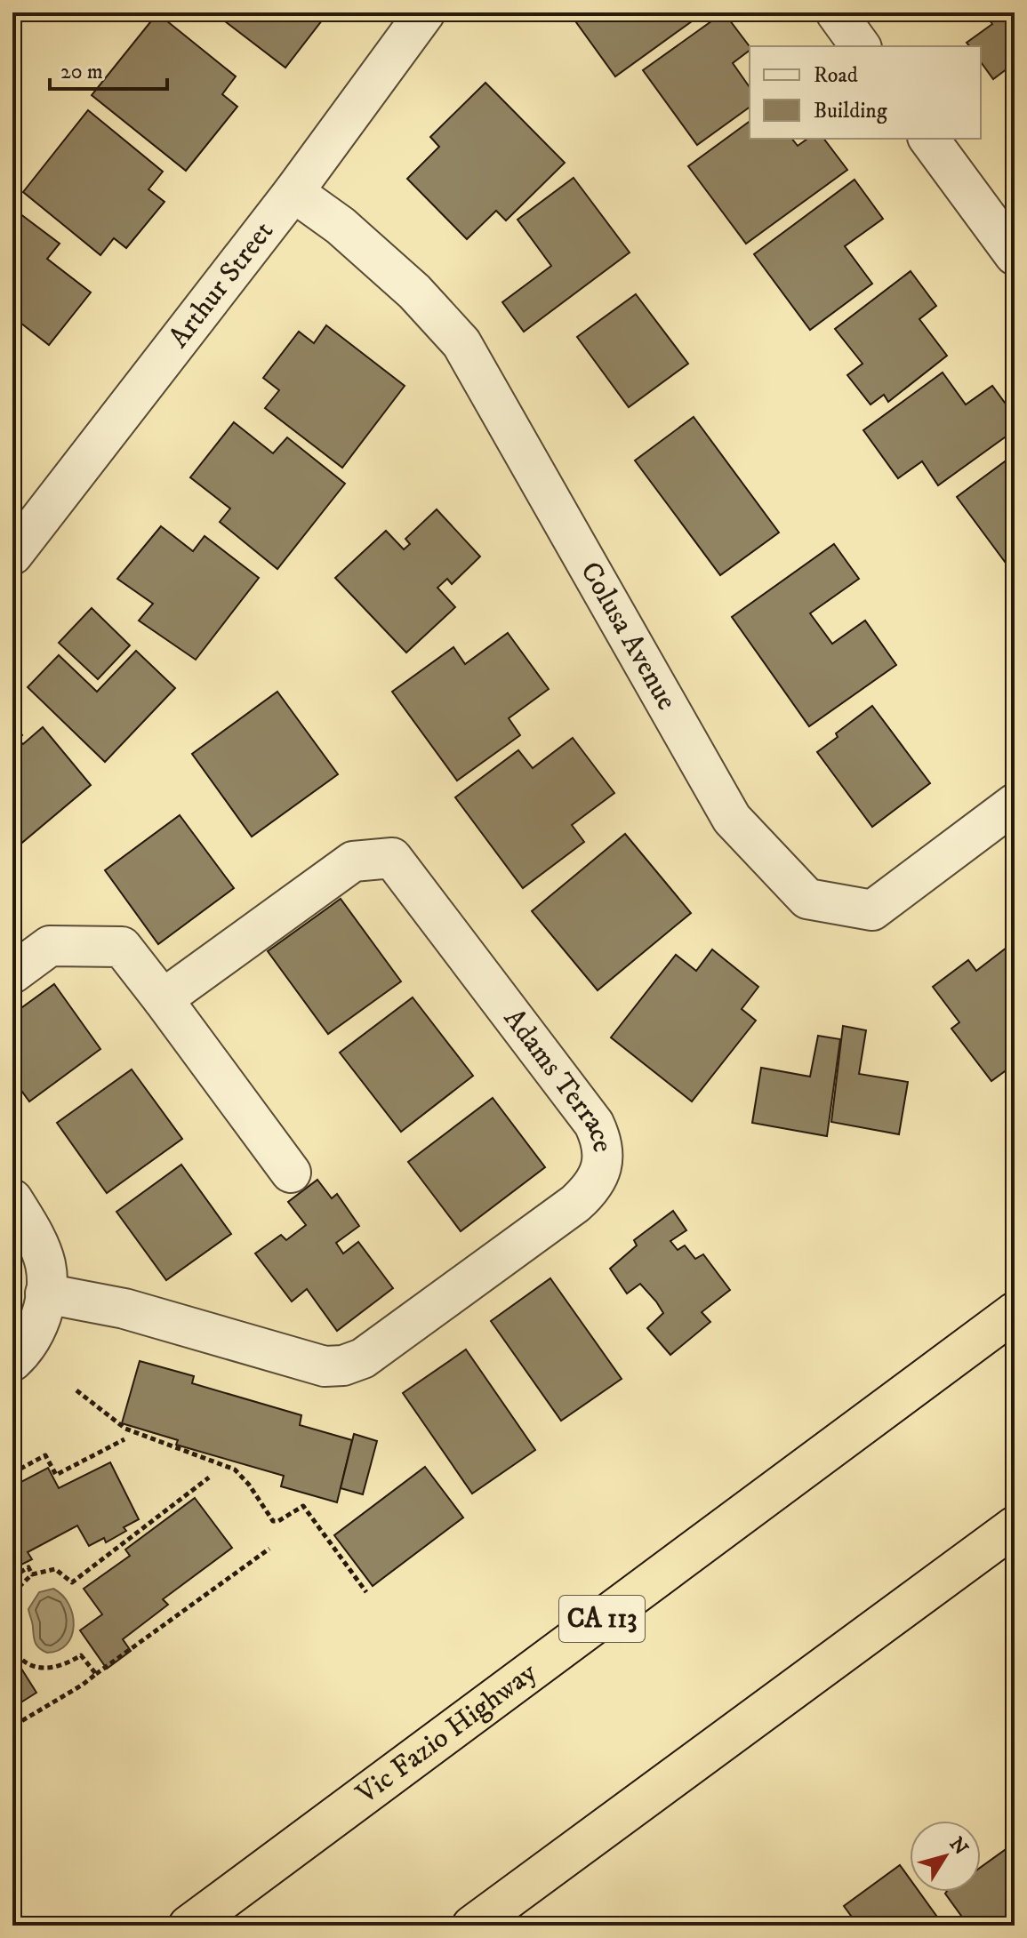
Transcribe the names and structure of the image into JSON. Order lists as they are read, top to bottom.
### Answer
{
  "streets": {
    "highway": ["CA 113", "Vic Fazio Highway"],
    "street": ["Arthur Street", "Colusa Avenue", "Adams Terrace"]
  },
  "crossings": [
    ["Arthur Street", "Colusa Avenue"]
  ],
  "legend": ["Road", "Building"],
  "scale_bar": "20 m",
  "north": "top right"
}
